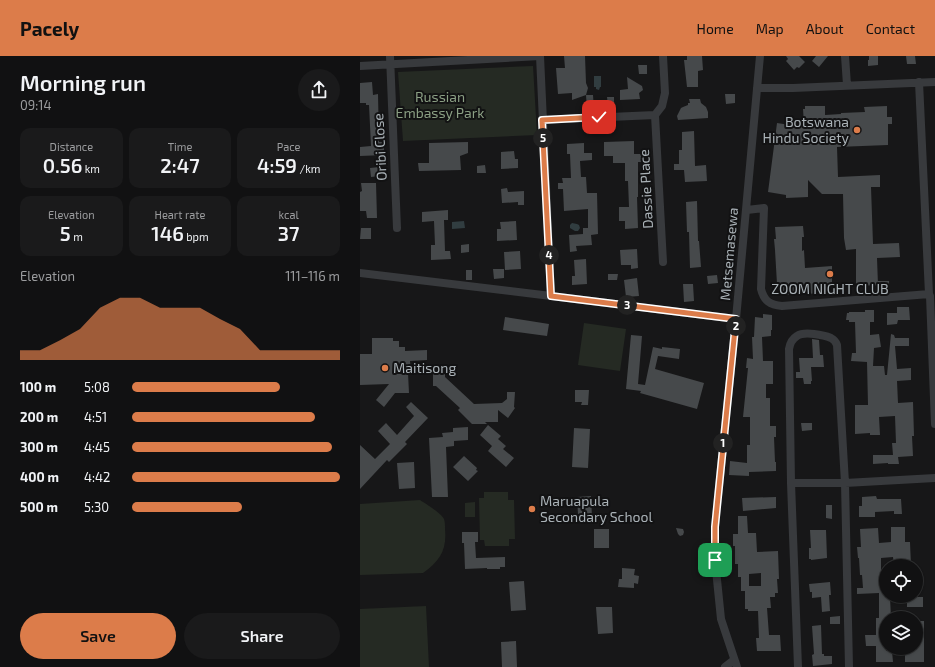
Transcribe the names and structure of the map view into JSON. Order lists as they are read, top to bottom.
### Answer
{
  "streets": {
    "street": ["Oribi Close", "Dassie Place", "Metsemasewa"]
  },
  "parks": ["Russian Embassy Park"],
  "places": [
    "Botswana Hindu Society",
    "ZOOM NIGHT CLUB",
    "Maitisong",
    "Maruapula Secondary School"
  ],
  "page": {
    "header": "Pacely",
    "nav": [
      "Home",
      "Map",
      "About",
      "Contact"
    ],
    "heading": ["Morning run", "09:14"],
    "stats": [
      ["Distance", "0.56 km"],
      ["Time", "2:47"],
      ["Pace", "4:59 /km"],
      ["Elevation", "5 m"],
      ["Heart rate", "146 bpm"],
      ["kcal", "37"]
    ],
    "pins": [
      "5",
      "4",
      "3",
      "2",
      "1"
    ],
    "chart": ["Elevation", "111–116 m"],
    "list": [
      {
        "name": "100 m",
        "note": "5:08"
      },
      {
        "name": "200 m",
        "note": "4:51"
      },
      {
        "name": "300 m",
        "note": "4:45"
      },
      {
        "name": "400 m",
        "note": "4:42"
      },
      {
        "name": "500 m",
        "note": "5:30"
      }
    ],
    "buttons": ["Save", "Share"]
  }
}
